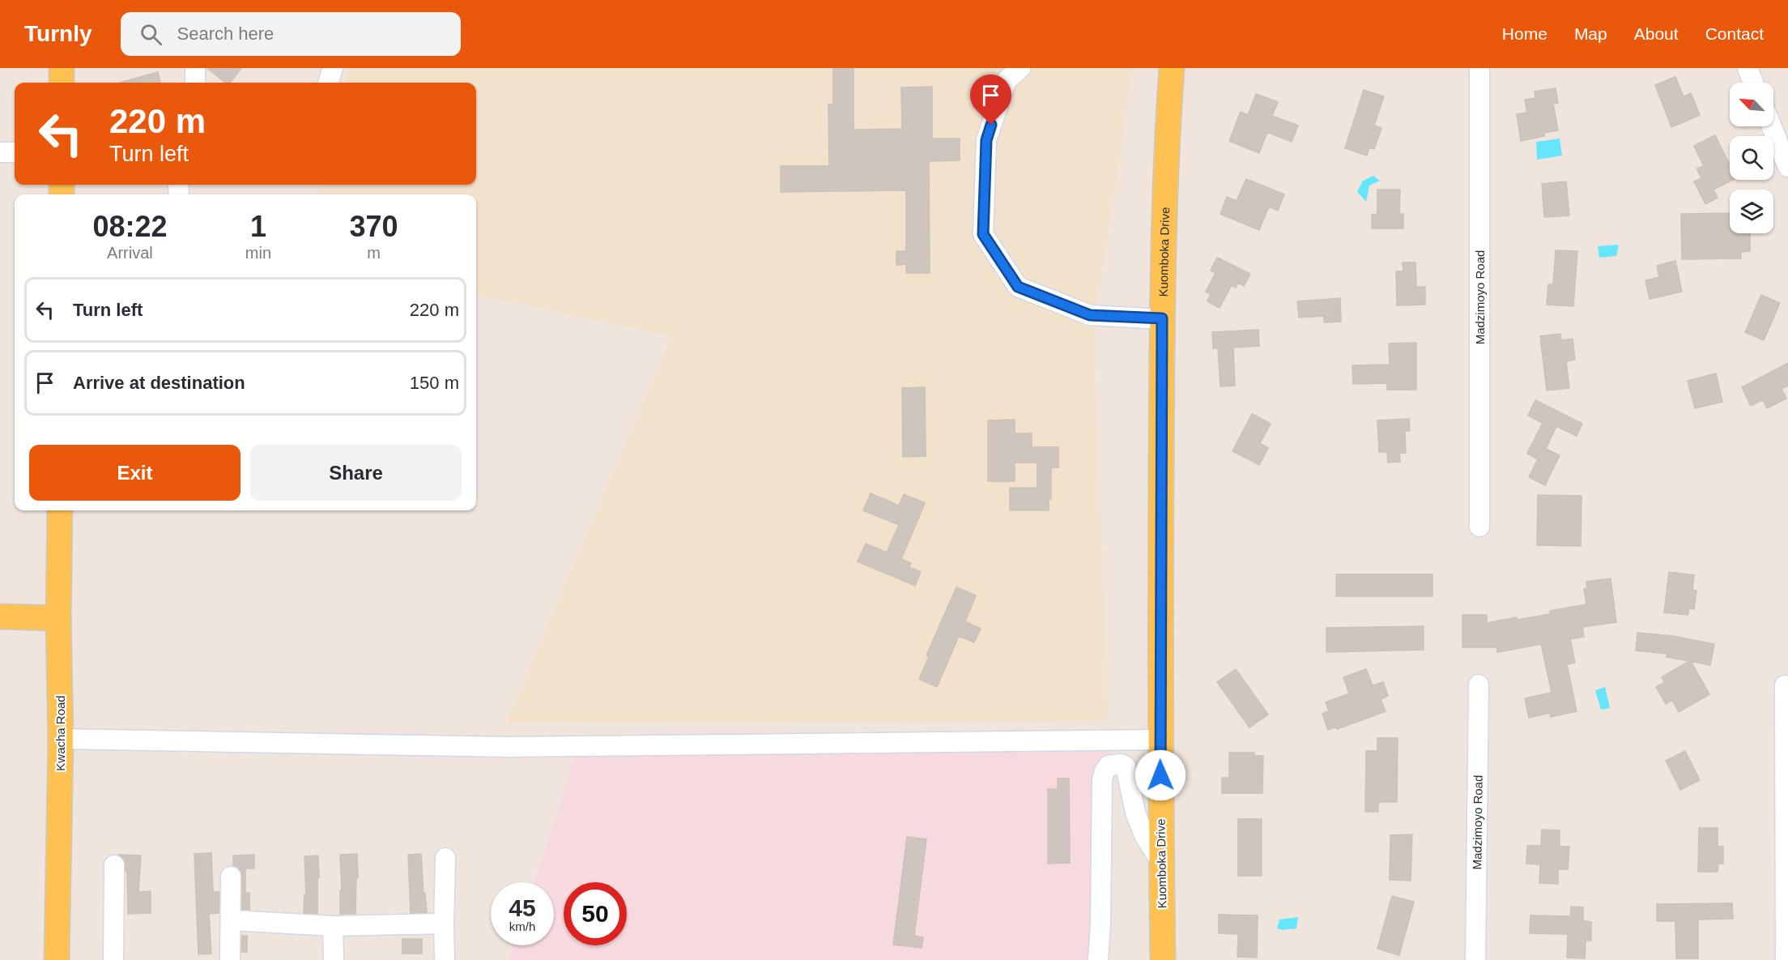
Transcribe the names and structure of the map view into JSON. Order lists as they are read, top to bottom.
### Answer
{
  "streets": {
    "main road": ["Kuomboka Drive", "Kwacha Road"],
    "street": ["Madzimoyo Road"]
  },
  "north": "top left",
  "page": {
    "header": "Turnly",
    "search": "Search here",
    "nav": [
      "Home",
      "Map",
      "About",
      "Contact"
    ],
    "turn": ["220 m", "Turn left"],
    "eta": [
      "08:22",
      "Arrival",
      "1",
      "min",
      "370",
      "m"
    ],
    "list": [
      {
        "name": "Turn left",
        "value": "220 m"
      },
      {
        "name": "Arrive at destination",
        "value": "150 m"
      }
    ],
    "buttons": ["Exit", "Share"],
    "speed": "45 km/h",
    "limit": "50"
  }
}
